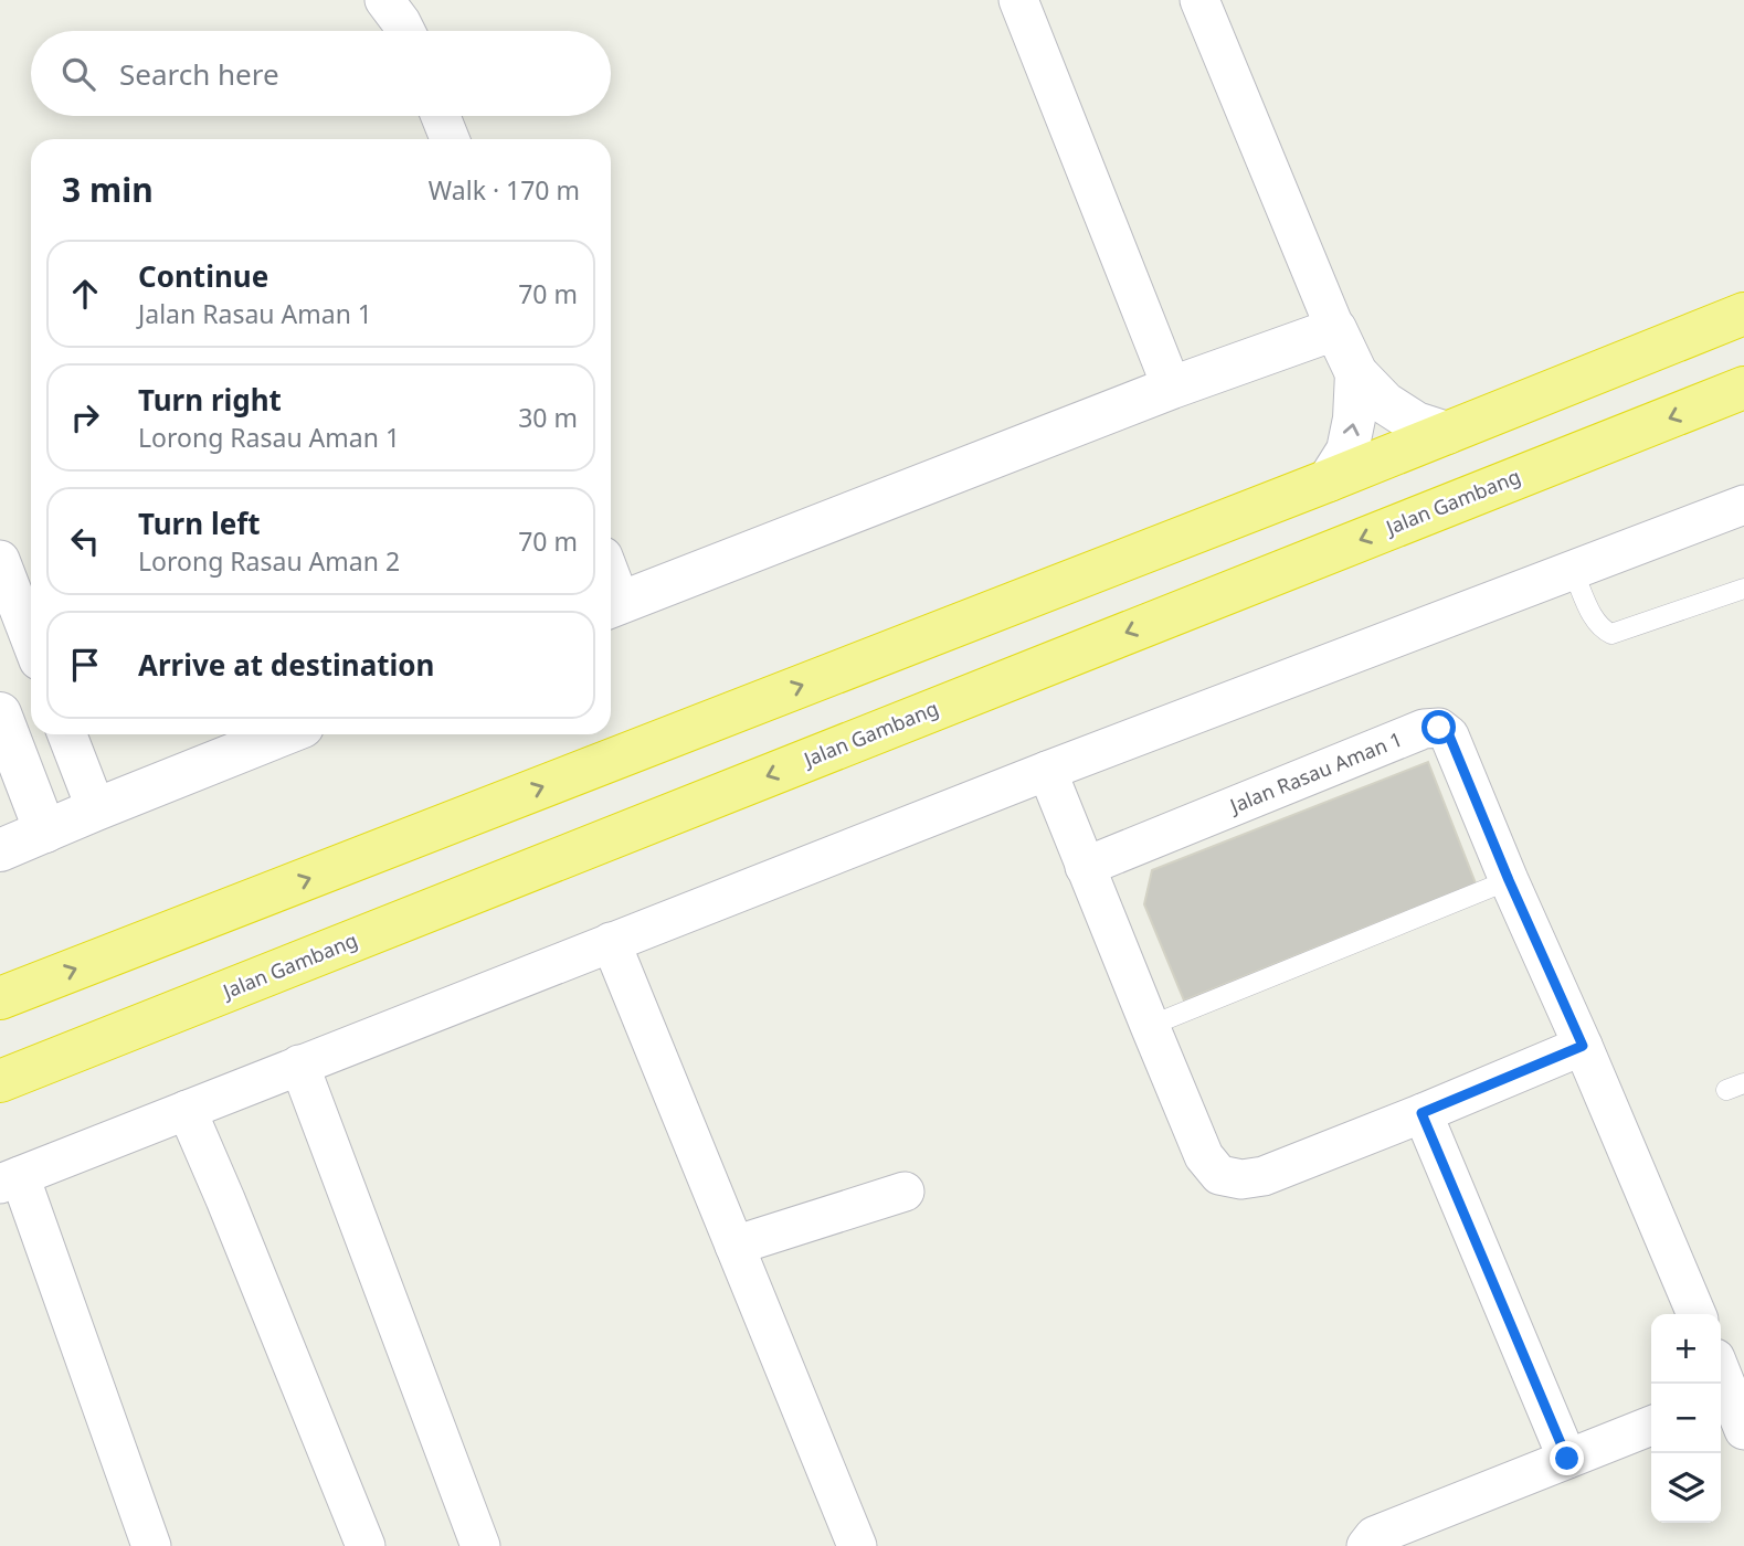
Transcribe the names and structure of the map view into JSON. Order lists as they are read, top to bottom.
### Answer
{
  "streets": {
    "highway": ["Jalan Gambang"],
    "street": ["Jalan Rasau Aman 1"]
  },
  "page": {
    "search": "Search here",
    "heading": ["3 min", "Walk · 170 m"],
    "list": [
      ["Continue", "Jalan Rasau Aman 1", "70 m"],
      ["Turn right", "Lorong Rasau Aman 1", "30 m"],
      ["Turn left", "Lorong Rasau Aman 2", "70 m"],
      "Arrive at destination"
    ],
    "map_buttons": ["+", "−"]
  }
}
